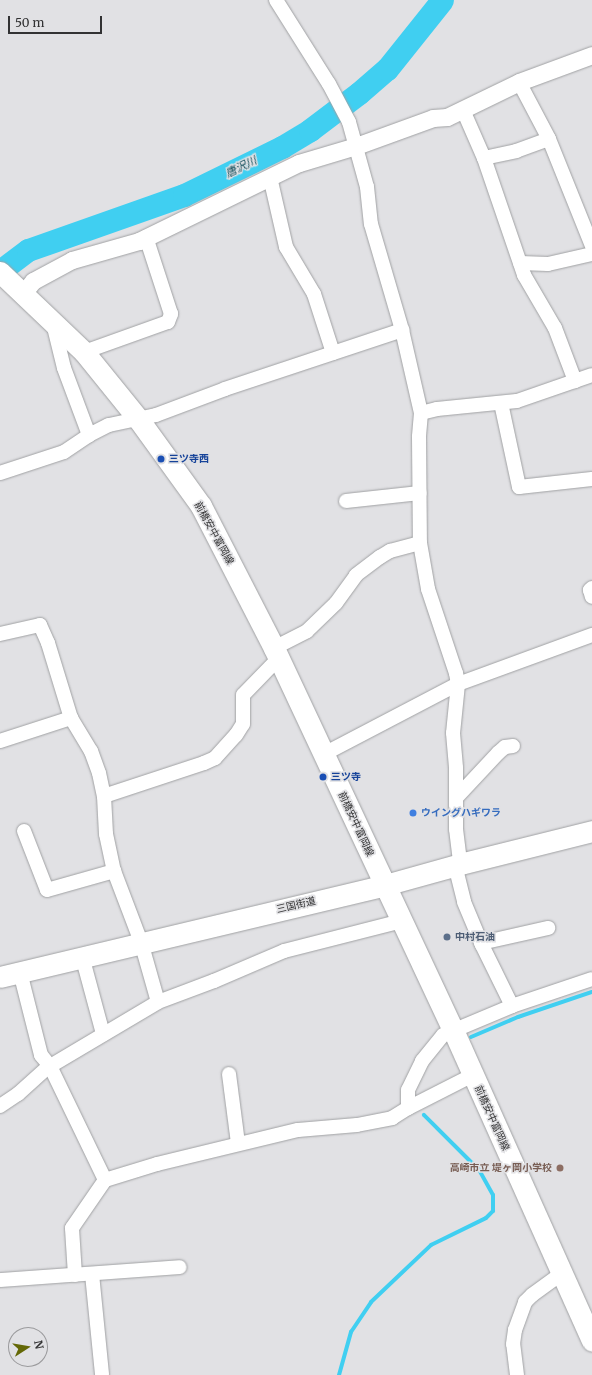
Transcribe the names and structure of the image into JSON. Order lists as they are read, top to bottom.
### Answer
{
  "streets": {
    "main road": ["前橋安中富岡線", "三国街道"]
  },
  "crossings": [
    ["前橋安中富岡線", "三国街道"]
  ],
  "water": ["唐沢川"],
  "places": [
    "三ツ寺西",
    "三ツ寺",
    "ウイングハギワラ",
    "中村石油",
    "高崎市立 堤ヶ岡小学校"
  ],
  "scale_bar": "50 m",
  "north": "right"
}
